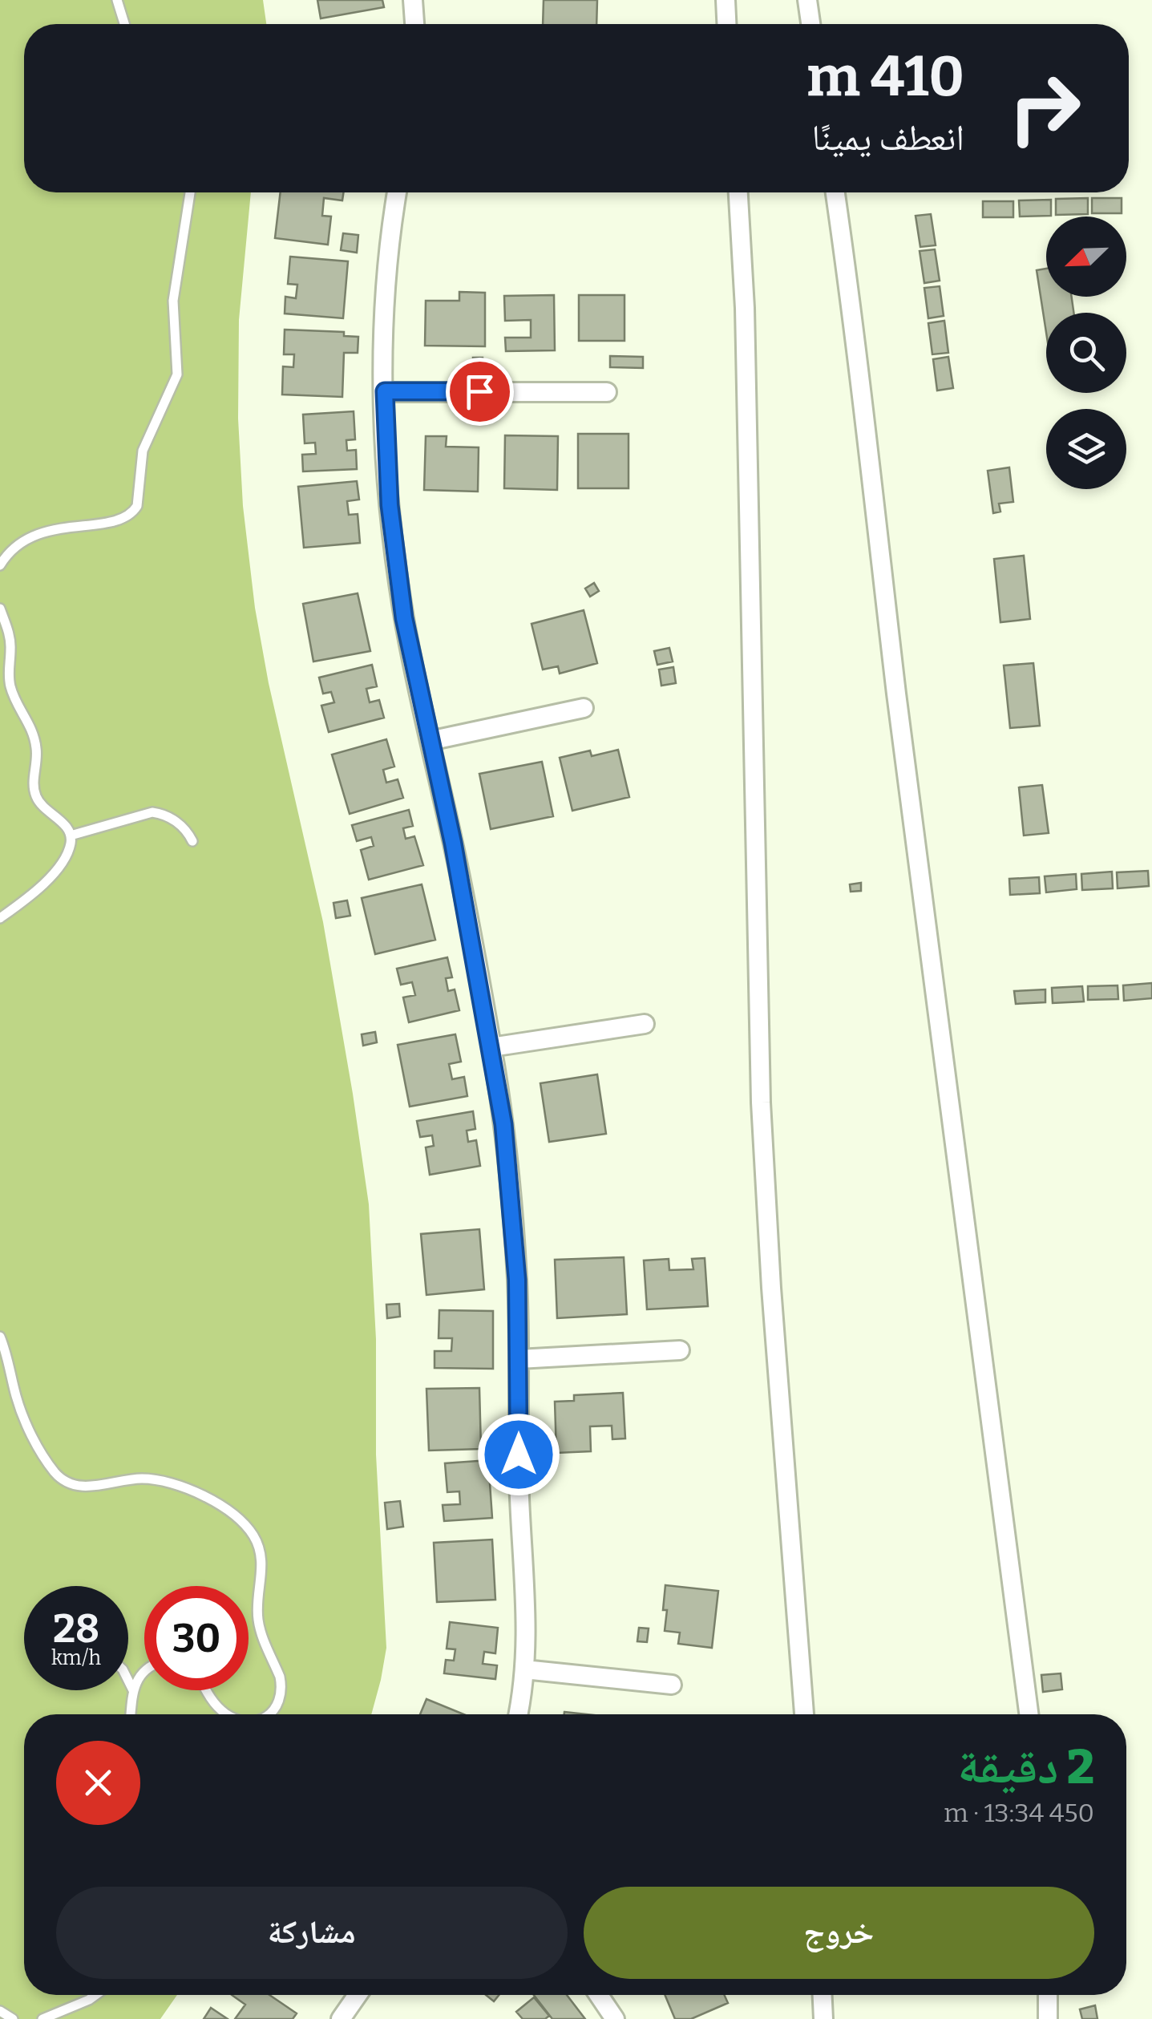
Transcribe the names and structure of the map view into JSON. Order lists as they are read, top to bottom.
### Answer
{
  "north": "bottom left",
  "page": {
    "turn": ["410 m", "انعطف يمينًا"],
    "speed": "28 km/h",
    "limit": "30",
    "heading": ["2 دقيقة", "450 m · 13:34"],
    "buttons": ["خروج", "مشاركة"]
  }
}
